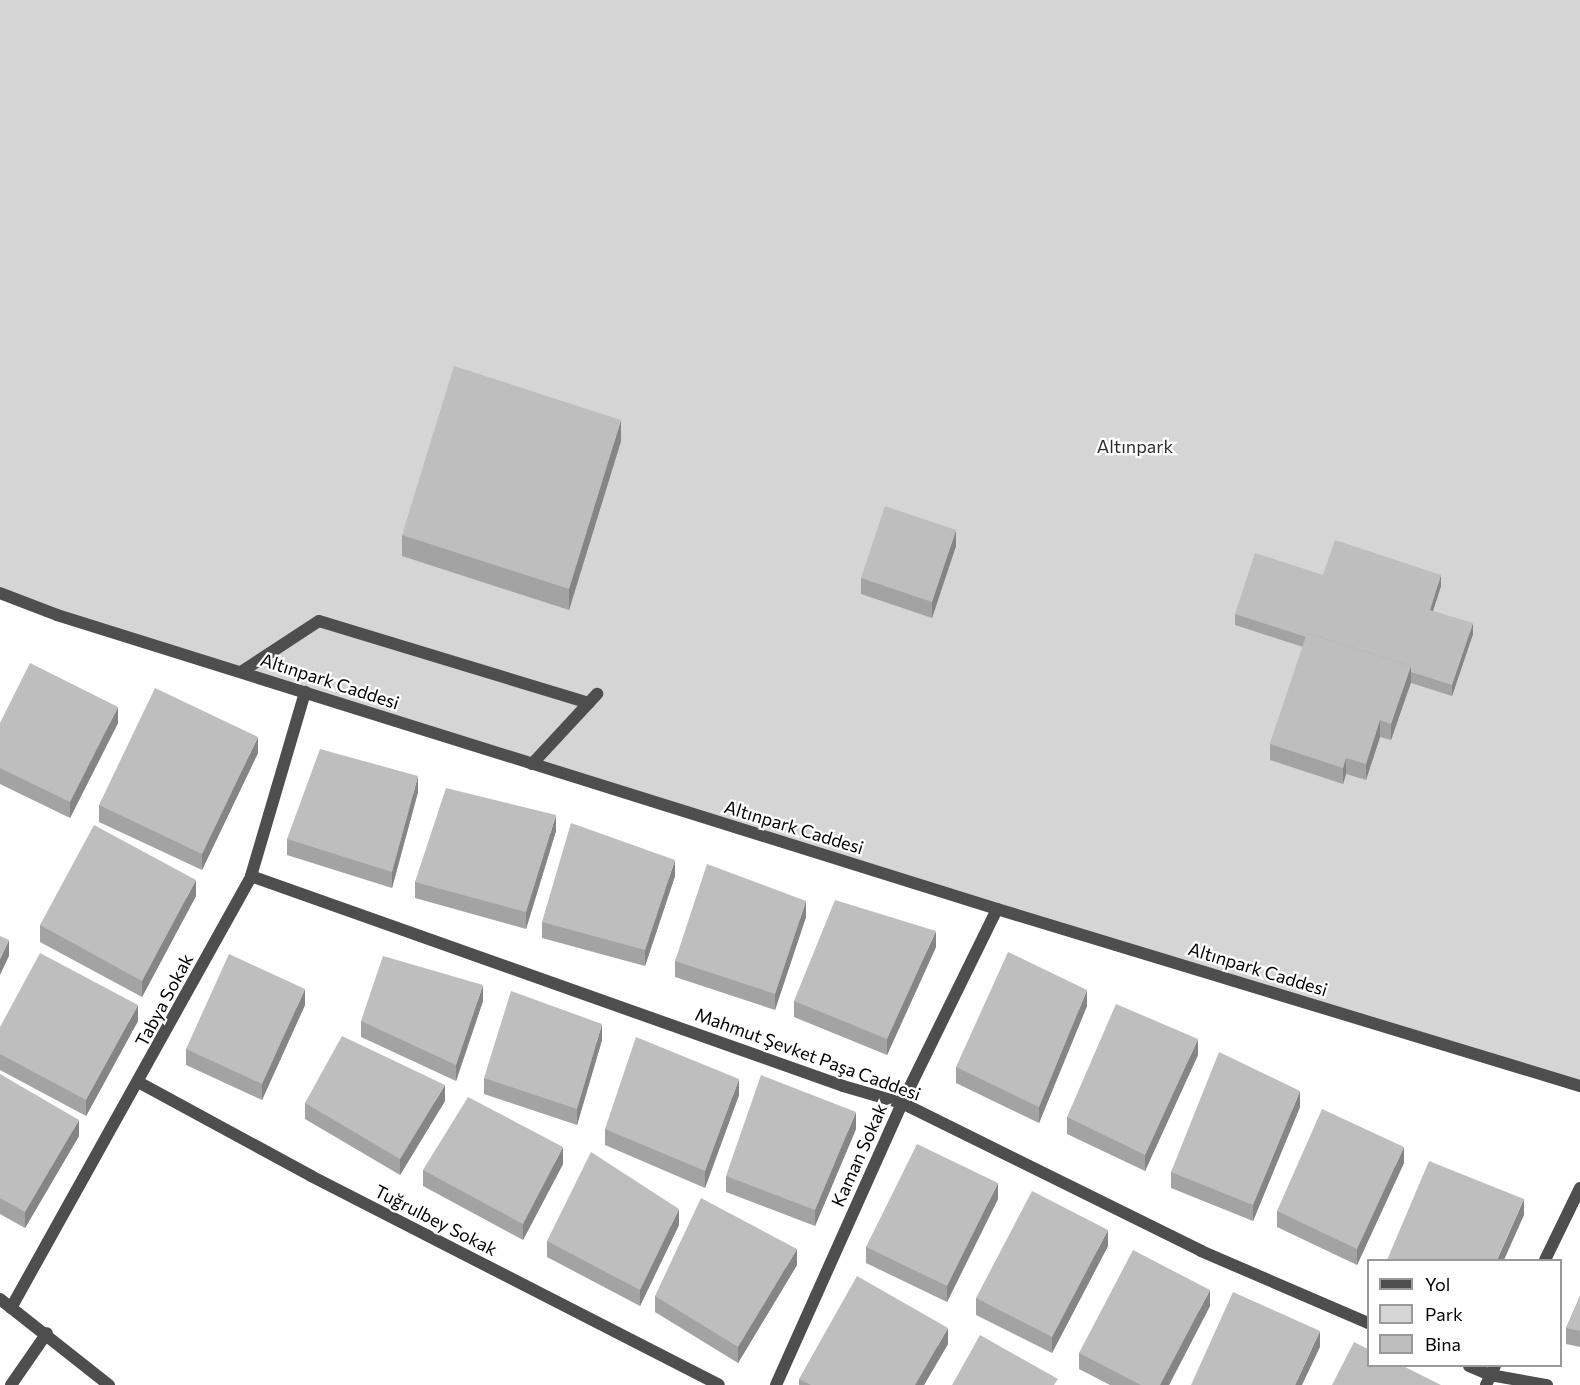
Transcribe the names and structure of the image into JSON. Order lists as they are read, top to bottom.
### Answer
{
  "streets": {
    "street": [
      "Altınpark Caddesi",
      "Tabya Sokak",
      "Mahmut Şevket Paşa Caddesi",
      "Kaman Sokak",
      "Tuğrulbey Sokak"
    ]
  },
  "crossings": [
    ["Altınpark Caddesi", "Tabya Sokak"],
    ["Altınpark Caddesi", "Kaman Sokak"],
    ["Tabya Sokak", "Mahmut Şevket Paşa Caddesi"],
    ["Tabya Sokak", "Tuğrulbey Sokak"],
    ["Mahmut Şevket Paşa Caddesi", "Kaman Sokak"]
  ],
  "parks": ["Altınpark"],
  "legend": ["Yol", "Park", "Bina"]
}
